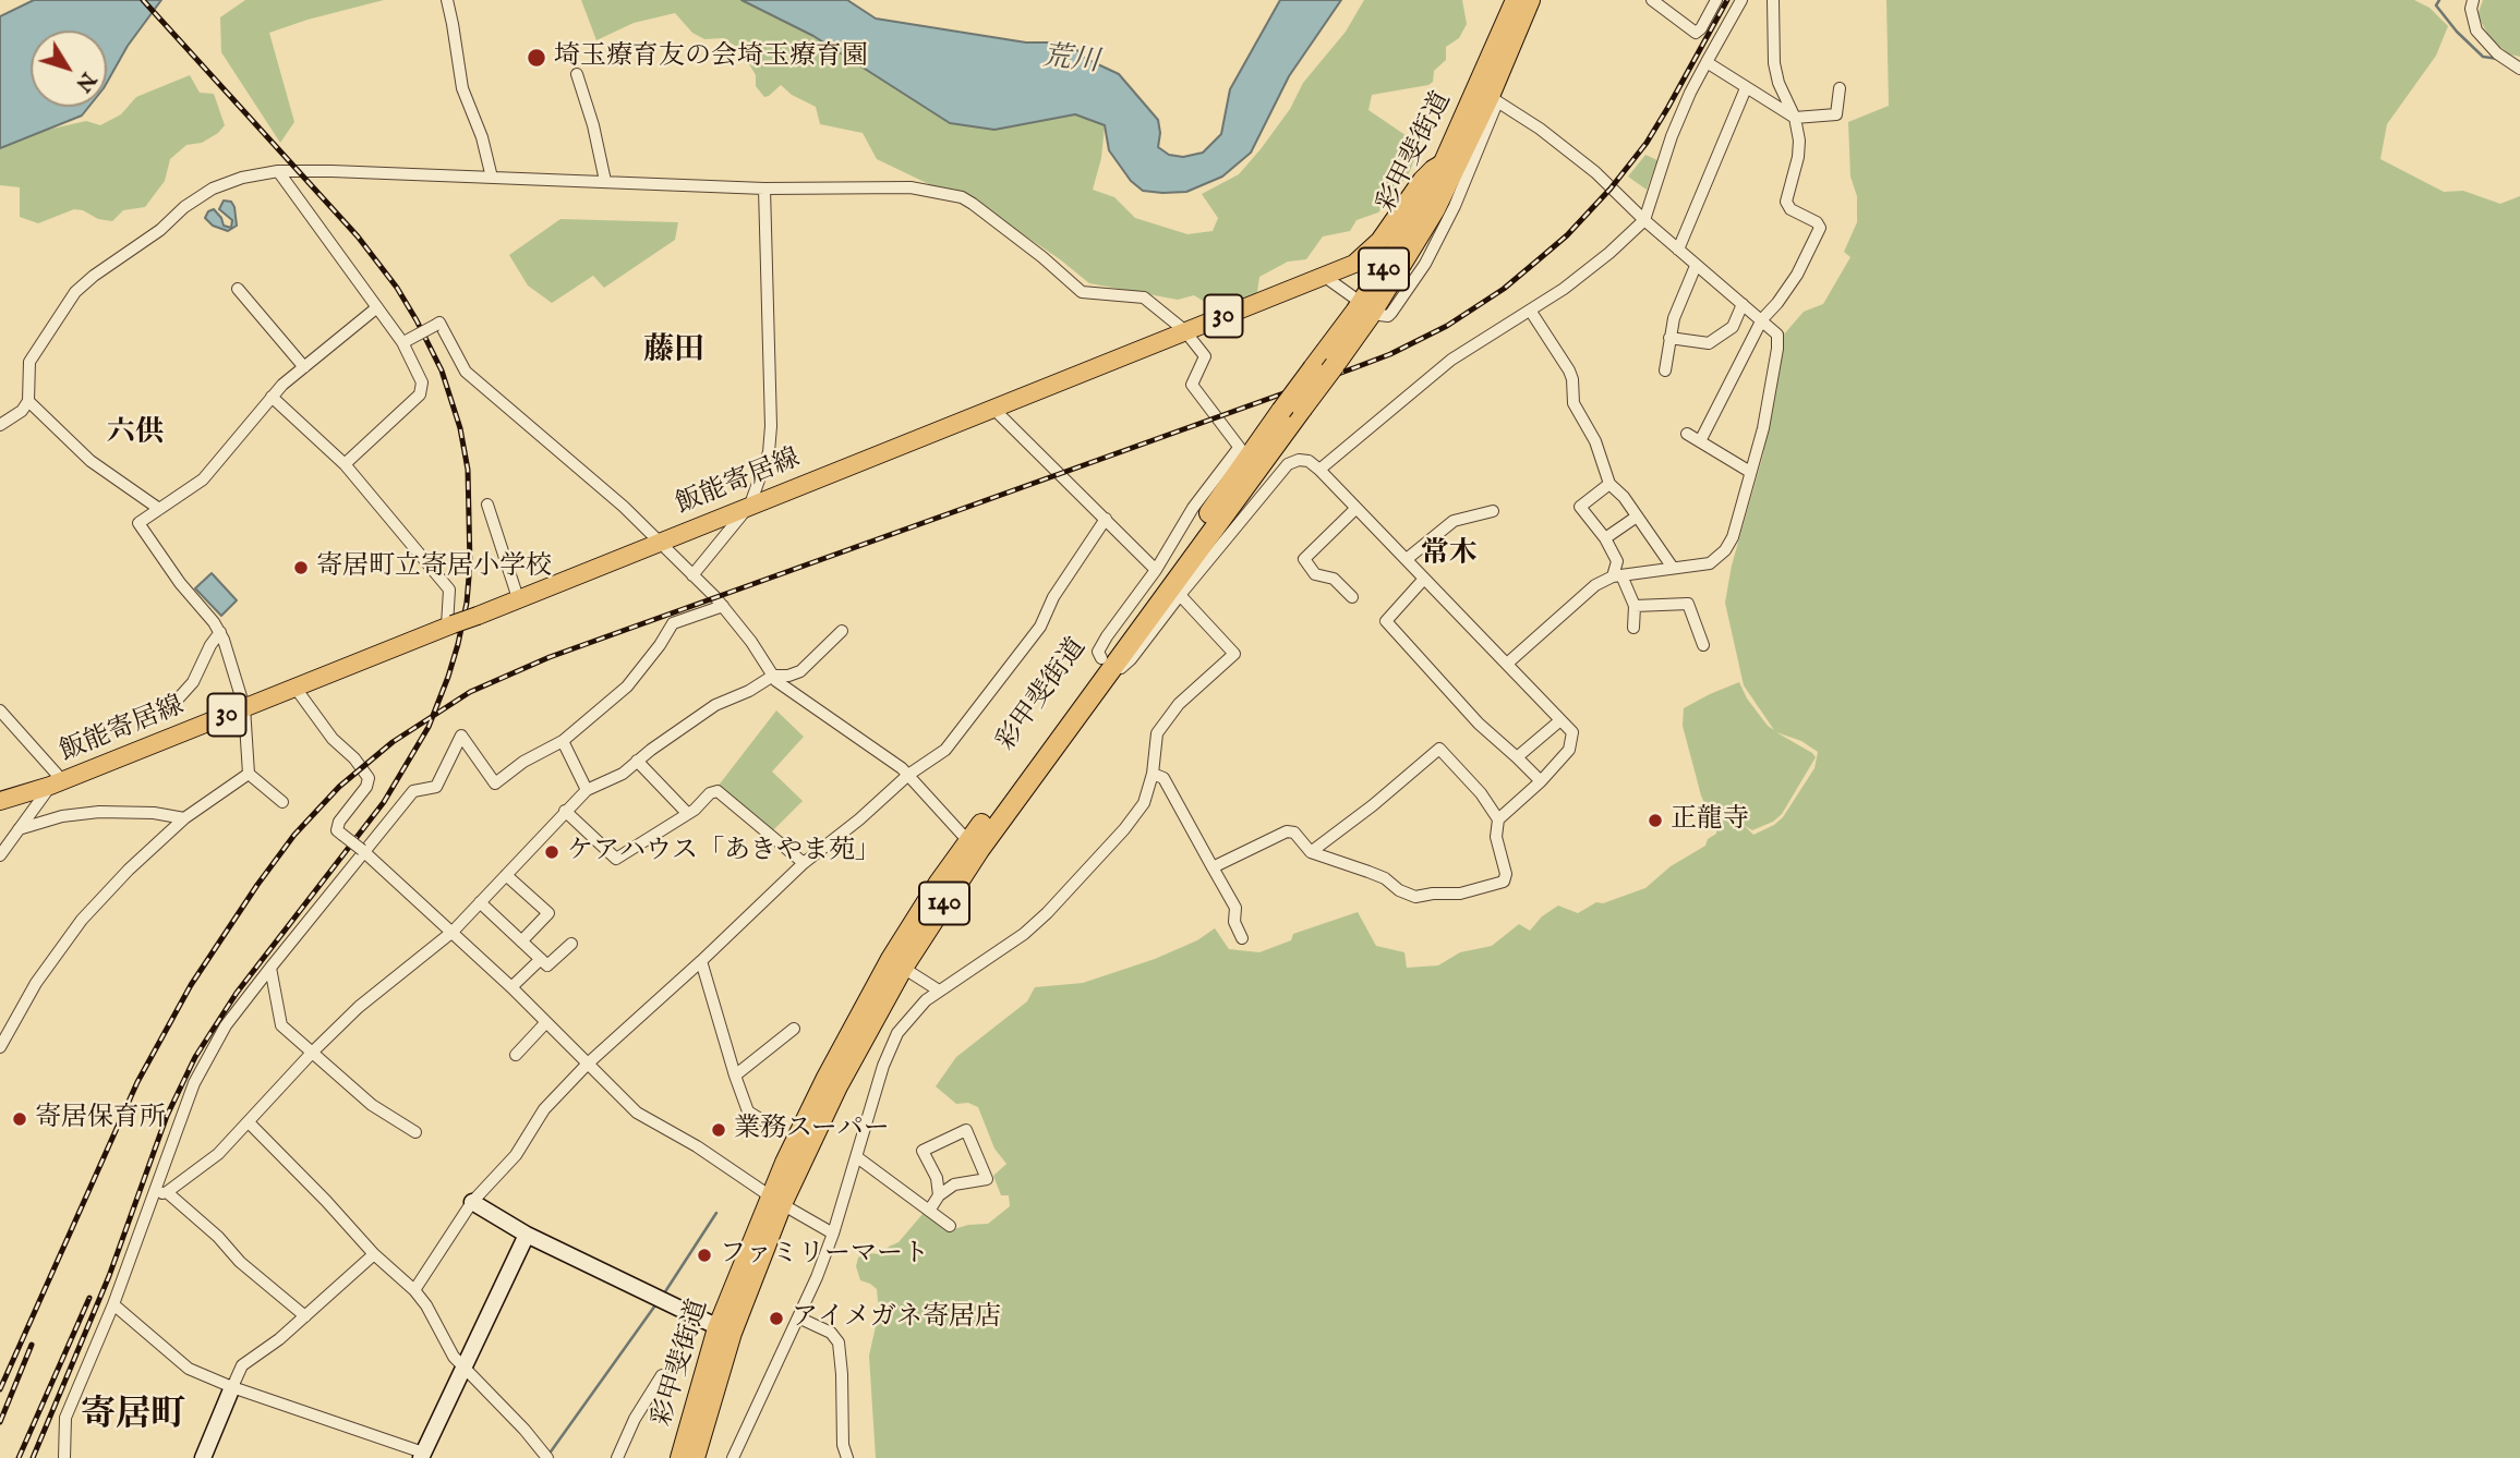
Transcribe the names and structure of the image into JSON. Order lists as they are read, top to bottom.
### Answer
{
  "streets": {
    "highway": ["彩甲斐街道", "140"],
    "main road": ["30", "飯能寄居線"]
  },
  "crossings": [
    ["彩甲斐街道", "飯能寄居線"]
  ],
  "districts": [
    "藤田",
    "六供",
    "常木",
    "寄居町"
  ],
  "water": ["荒川"],
  "places": [
    "埼玉療育友の会埼玉療育園",
    "寄居町立寄居小学校",
    "正龍寺",
    "ケアハウス「あきやま苑」",
    "寄居保育所",
    "業務スーパー",
    "ファミリーマート",
    "アイメガネ寄居店"
  ],
  "north": "bottom right"
}
